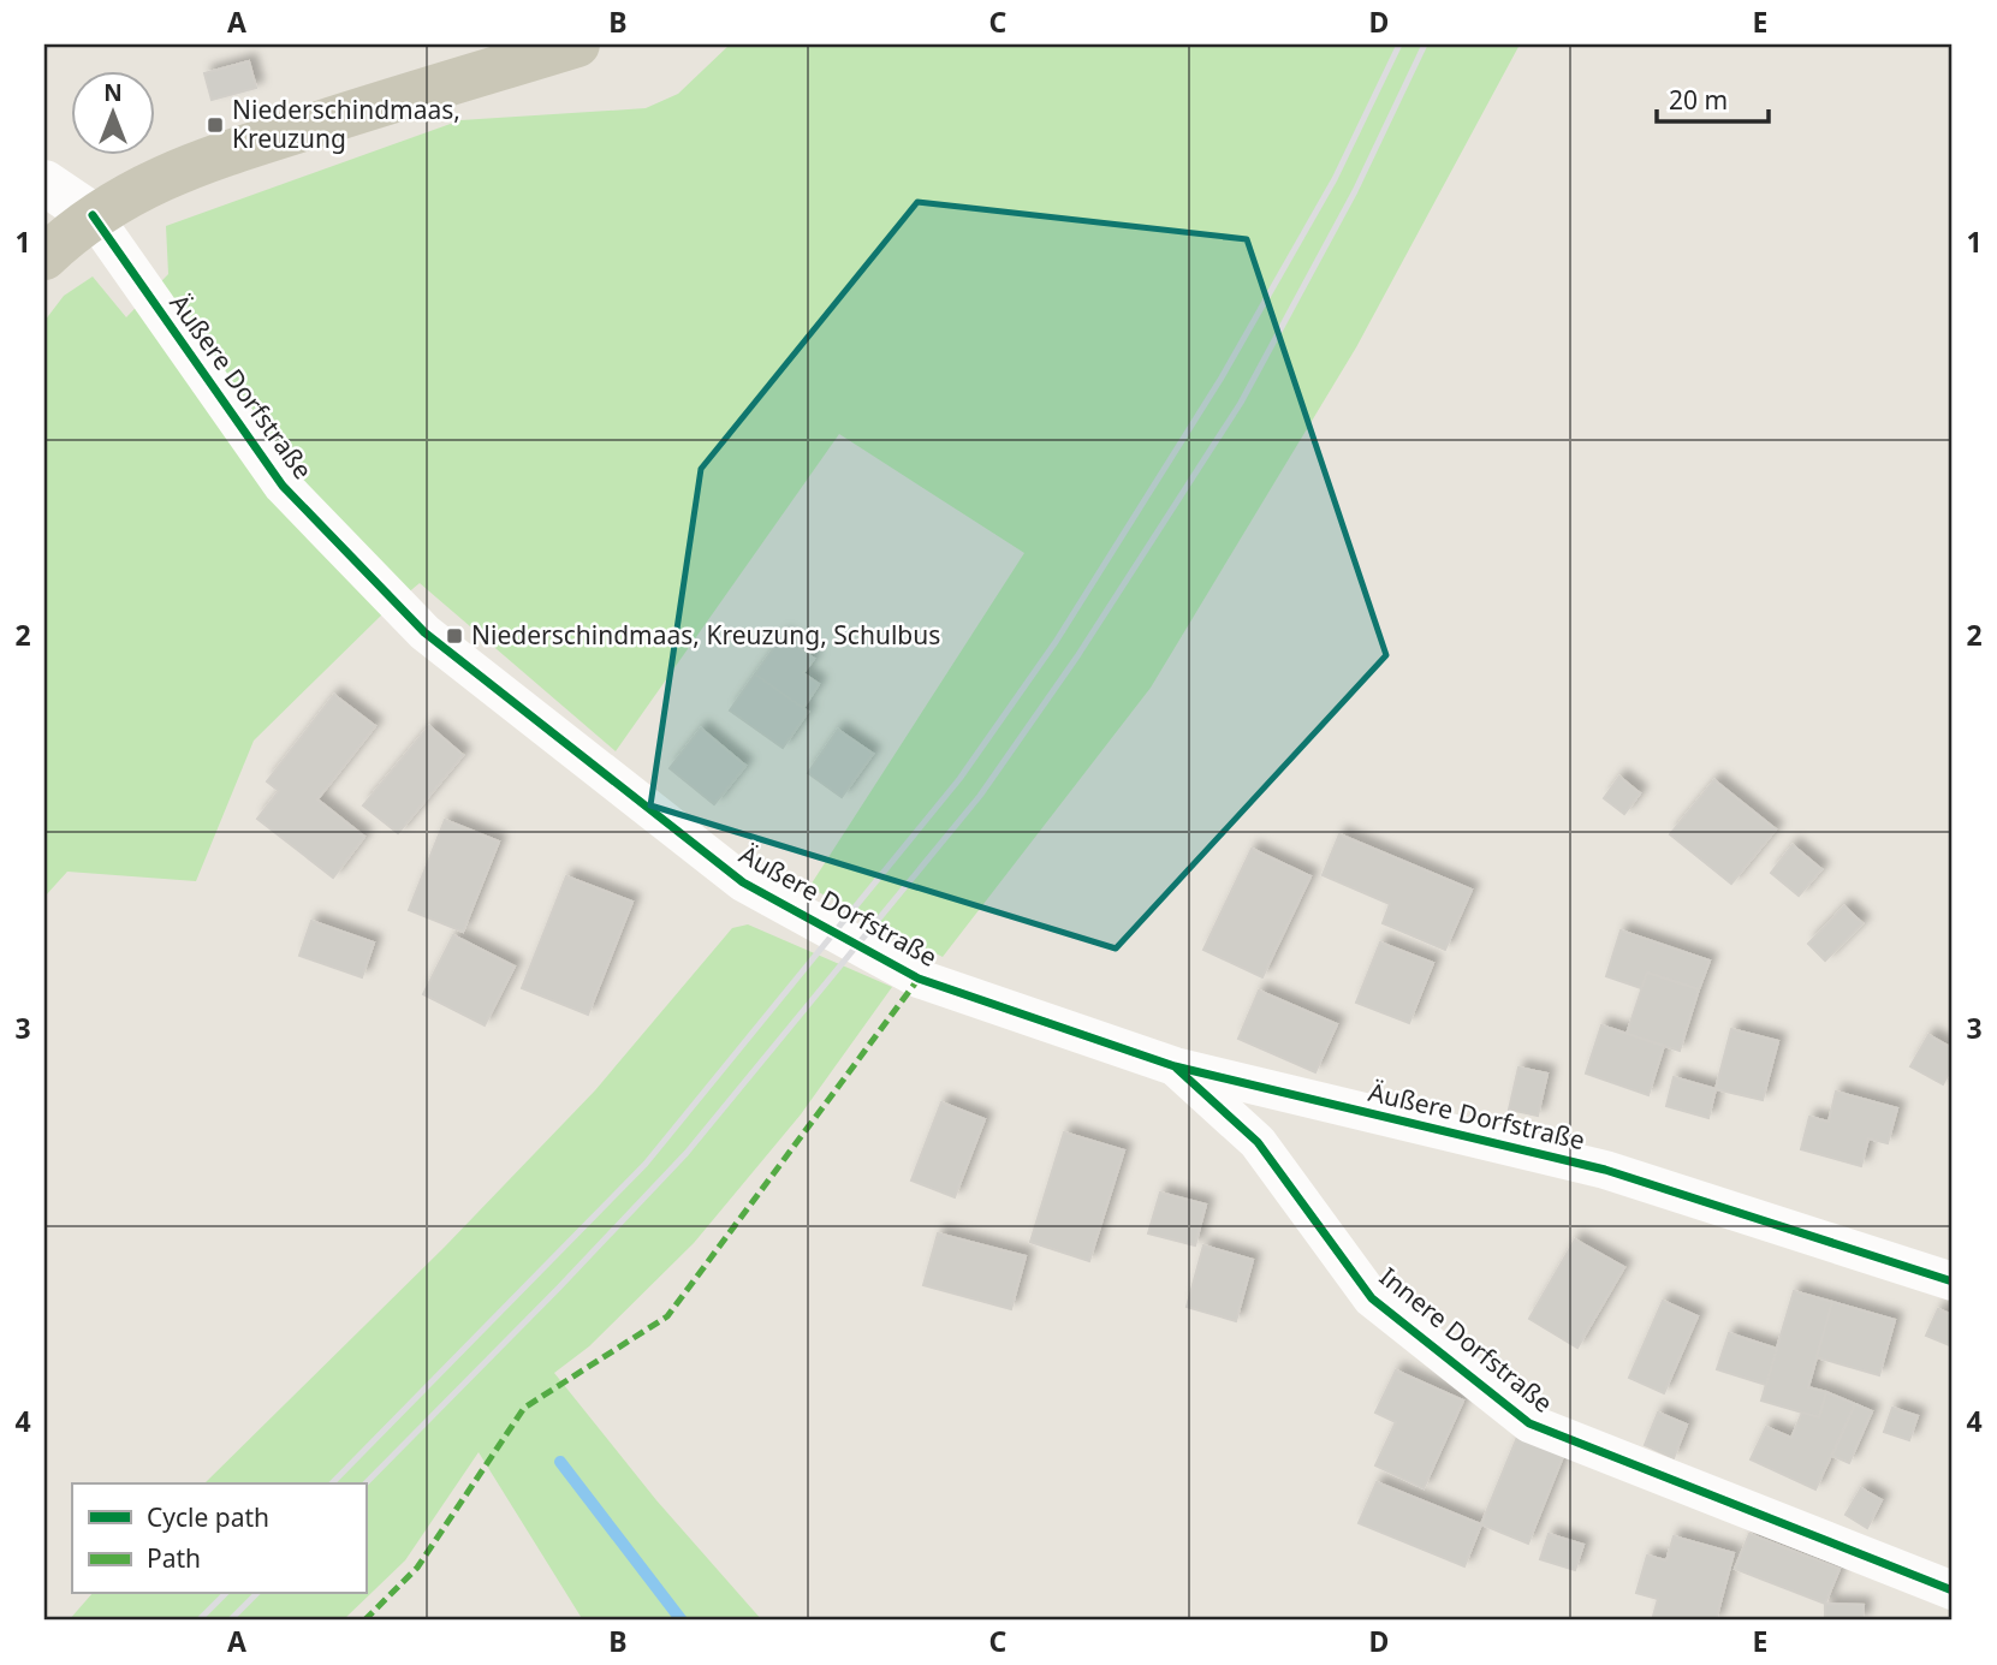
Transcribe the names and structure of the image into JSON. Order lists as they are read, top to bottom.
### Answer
{
  "streets": {
    "street": ["Äußere Dorfstraße", "Innere Dorfstraße"]
  },
  "crossings": [
    ["Äußere Dorfstraße", "Innere Dorfstraße"]
  ],
  "places": {
    "transit": ["Niederschindmaas, Kreuzung", "Niederschindmaas, Kreuzung, Schulbus"]
  },
  "legend": ["Cycle path", "Path"],
  "scale_bar": "20 m",
  "north": "top",
  "grid": {
    "columns": [
      "A",
      "B",
      "C",
      "D",
      "E"
    ],
    "rows": [
      "1",
      "2",
      "3",
      "4"
    ]
  }
}
